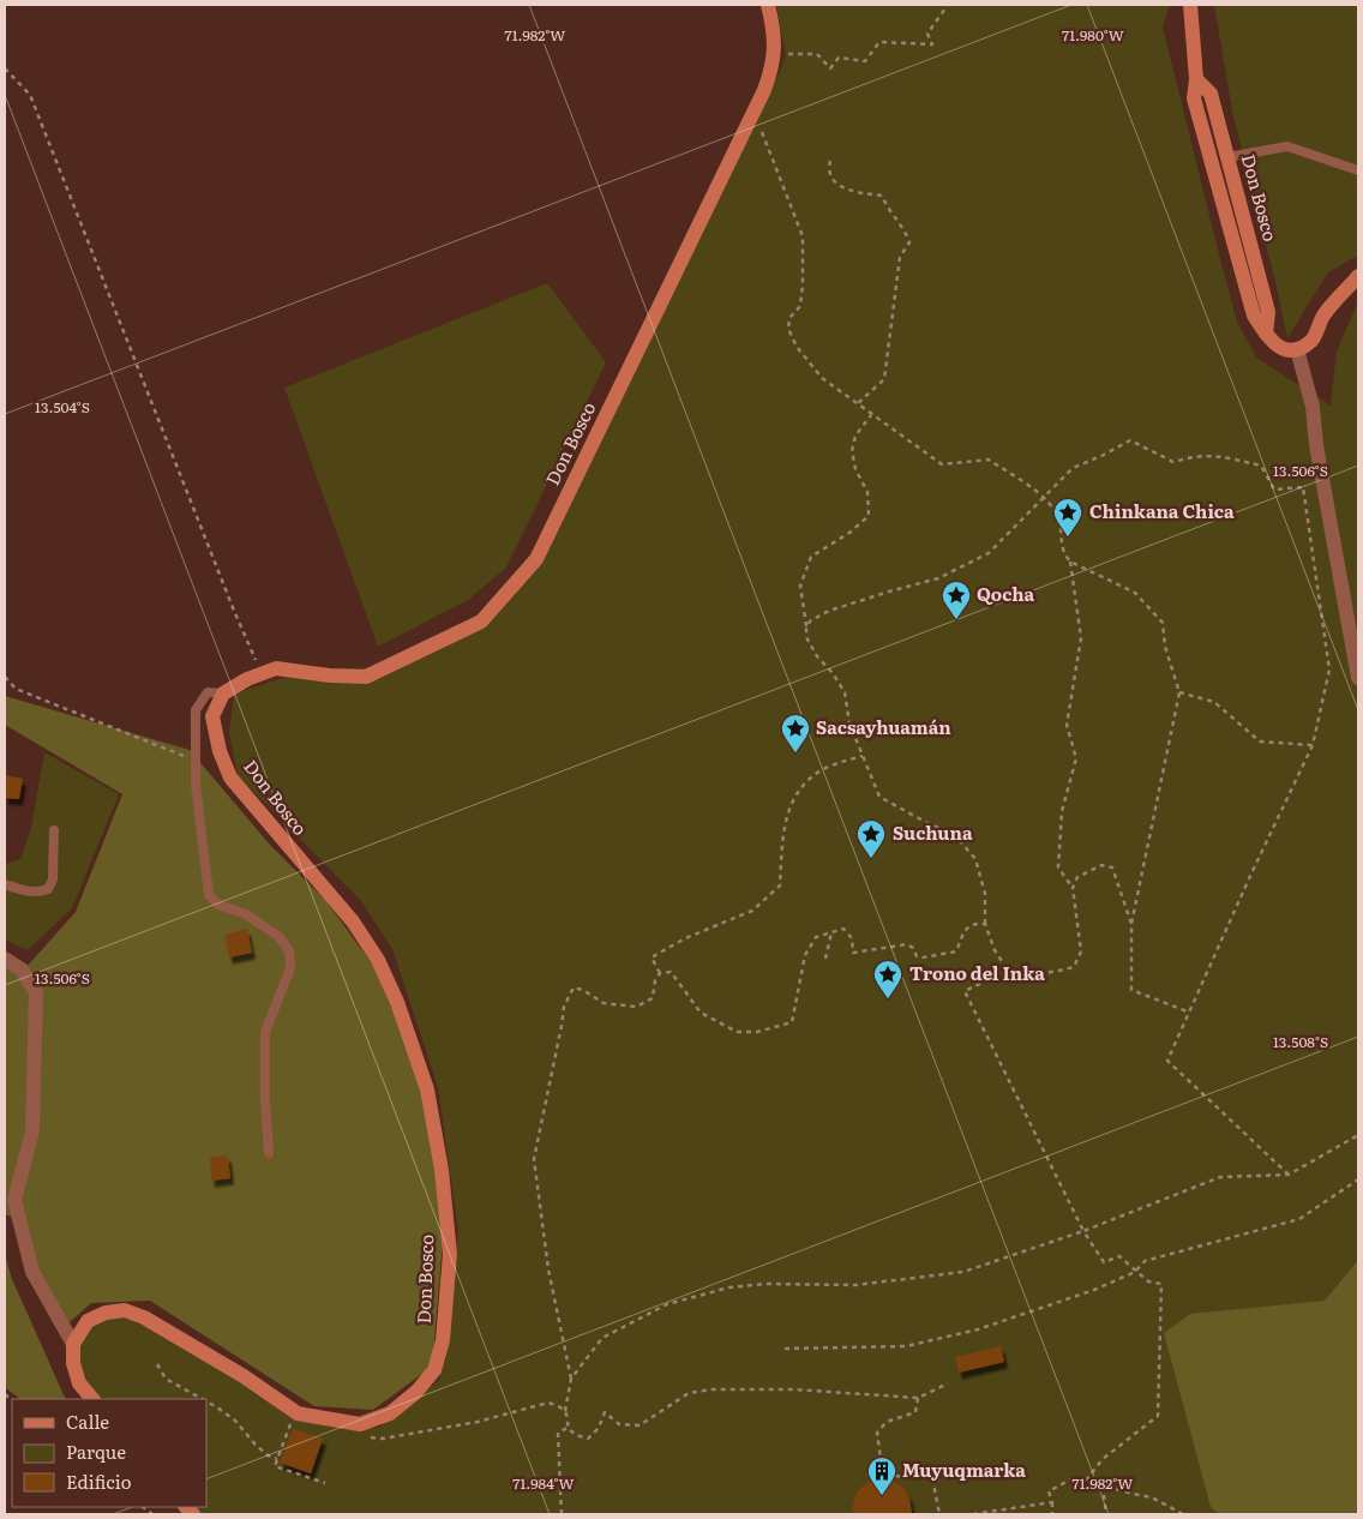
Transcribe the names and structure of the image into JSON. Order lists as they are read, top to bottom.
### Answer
{
  "streets": {
    "street": ["Don Bosco"]
  },
  "places": {
    "place": [
      "Chinkana Chica",
      "Qocha",
      "Sacsayhuamán",
      "Suchuna",
      "Trono del Inka"
    ],
    "building": ["Muyuqmarka"]
  },
  "legend": ["Calle", "Parque", "Edificio"],
  "coordinates": [
    "71.982°W",
    "71.980°W",
    "13.504°S",
    "13.506°S",
    "13.508°S",
    "71.984°W"
  ]
}
